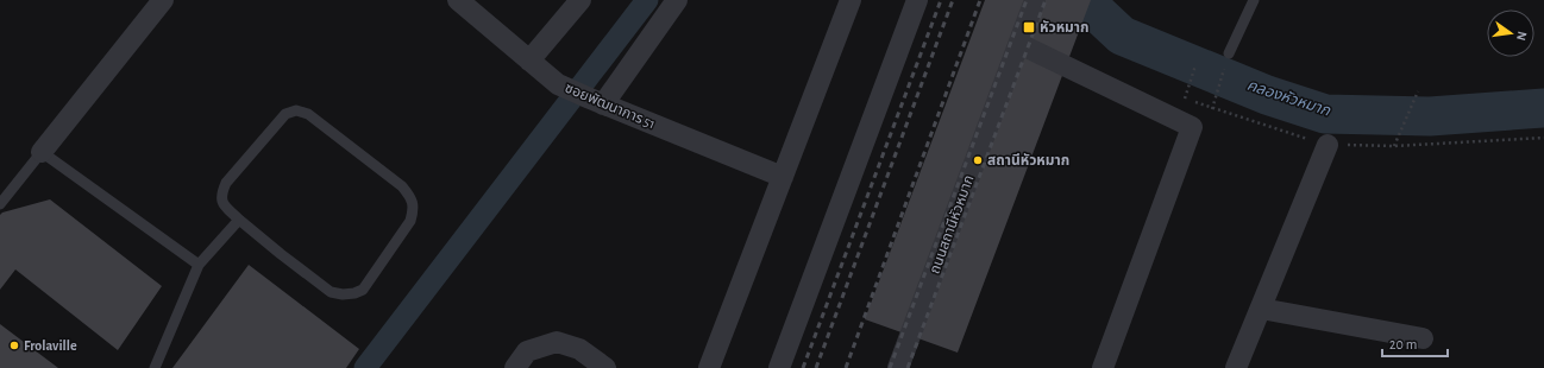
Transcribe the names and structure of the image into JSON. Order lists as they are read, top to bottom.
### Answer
{
  "streets": {
    "street": ["ซอยพัฒนาการ 51", "ถนนสถานีหัวหมาก"]
  },
  "water": ["คลองหัวหมาก"],
  "places": {
    "transit": ["หัวหมาก"],
    "other": ["สถานีหัวหมาก", "Frolaville"]
  },
  "scale_bar": "20 m",
  "north": "right"
}
